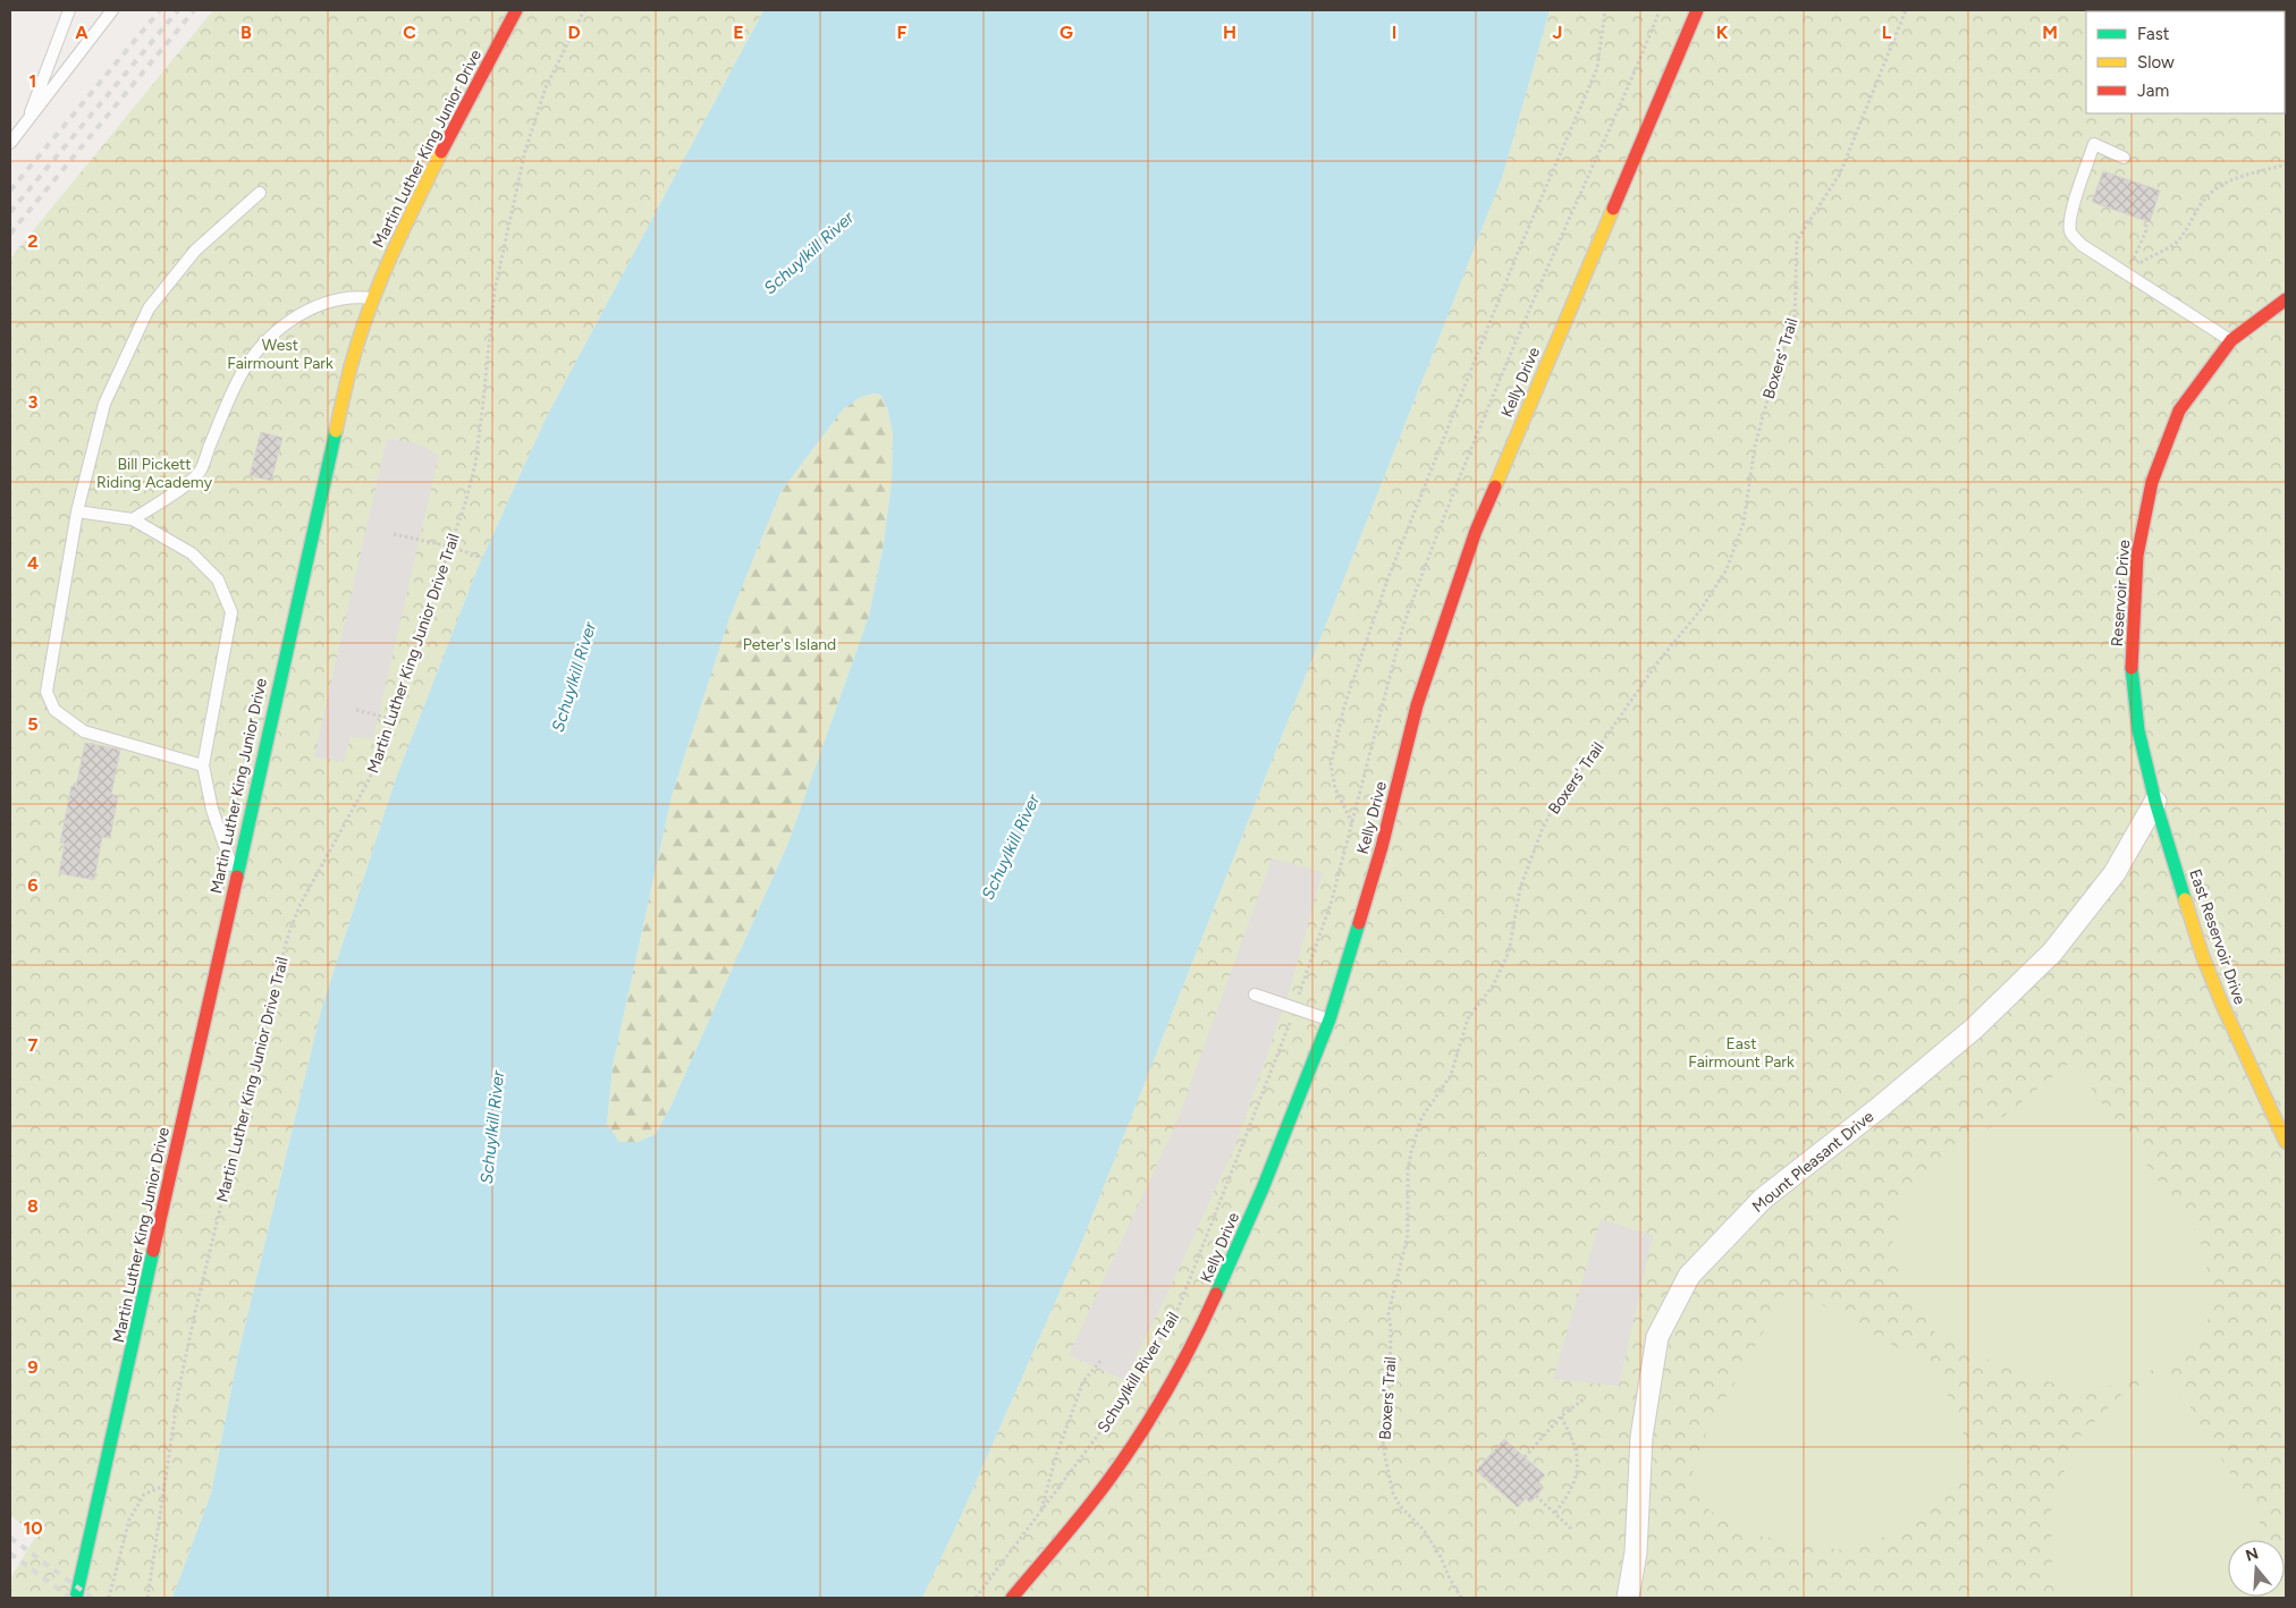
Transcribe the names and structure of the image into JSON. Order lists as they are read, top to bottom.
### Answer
{
  "streets": {
    "main road": [
      "Martin Luther King Junior Drive",
      "Kelly Drive",
      "Reservoir Drive",
      "East Reservoir Drive"
    ],
    "street": ["Mount Pleasant Drive"],
    "path": ["Boxers' Trail", "Martin Luther King Junior Drive Trail", "Schuylkill River Trail"]
  },
  "crossings": [
    ["Reservoir Drive", "East Reservoir Drive"],
    ["Reservoir Drive", "Mount Pleasant Drive"],
    ["East Reservoir Drive", "Mount Pleasant Drive"]
  ],
  "water": ["Schuylkill River"],
  "parks": [
    "West Fairmount Park",
    "Bill Pickett Riding Academy",
    "Peter's Island",
    "East Fairmount Park"
  ],
  "legend": ["Fast", "Slow", "Jam"],
  "north": "top",
  "grid": {
    "columns": [
      "A",
      "B",
      "C",
      "D",
      "E",
      "F",
      "G",
      "H",
      "I",
      "J",
      "K",
      "L",
      "M"
    ],
    "rows": [
      "1",
      "2",
      "3",
      "4",
      "5",
      "6",
      "7",
      "8",
      "9",
      "10"
    ]
  }
}
